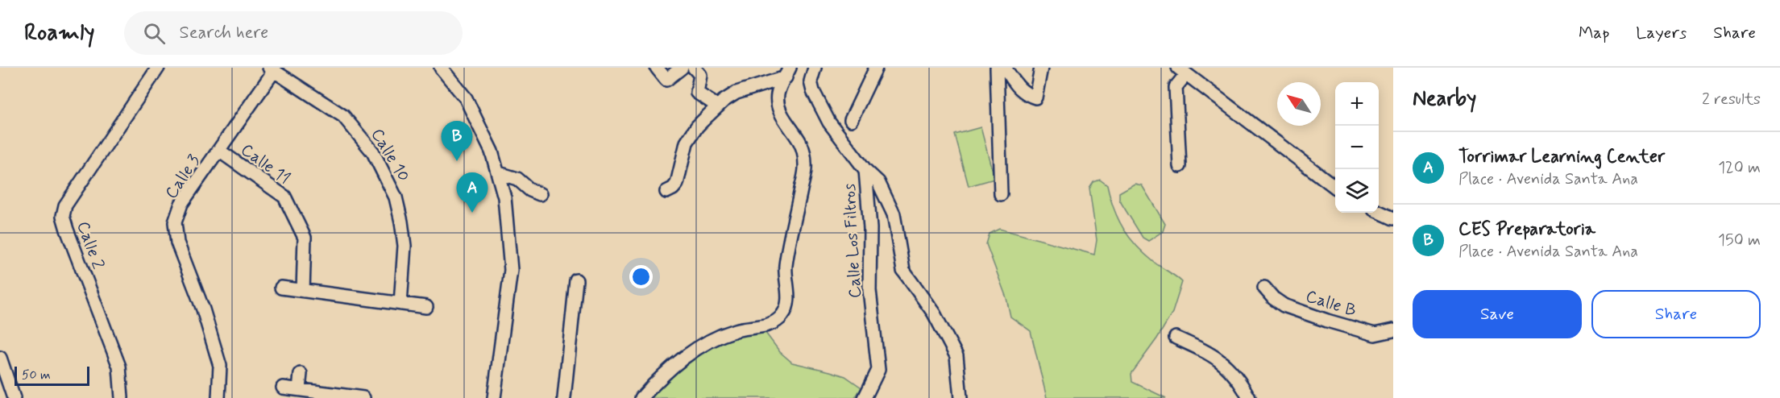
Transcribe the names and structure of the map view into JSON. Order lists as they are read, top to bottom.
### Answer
{
  "streets": {
    "street": [
      "Calle 10",
      "Calle 11",
      "Calle 3",
      "Calle Los Filtros",
      "Calle 2",
      "Calle B"
    ]
  },
  "crossings": [
    ["Calle 10", "Calle 3"],
    ["Calle 11", "Calle 3"]
  ],
  "scale_bar": "50 m",
  "north": "top left",
  "page": {
    "header": "Roamly",
    "search": "Search here",
    "nav": ["Map", "Layers", "Share"],
    "heading": ["Nearby", "2 results"],
    "map_buttons": ["+", "−"],
    "pins": ["B", "A"],
    "list": [
      {
        "mark": "A",
        "name": "Torrimar Learning Center",
        "note": "Place · Avenida Santa Ana",
        "value": "120 m"
      },
      {
        "mark": "B",
        "name": "CES Preparatoria",
        "note": "Place · Avenida Santa Ana",
        "value": "150 m"
      }
    ],
    "buttons": ["Save", "Share"],
    "scale": "50 m"
  }
}
